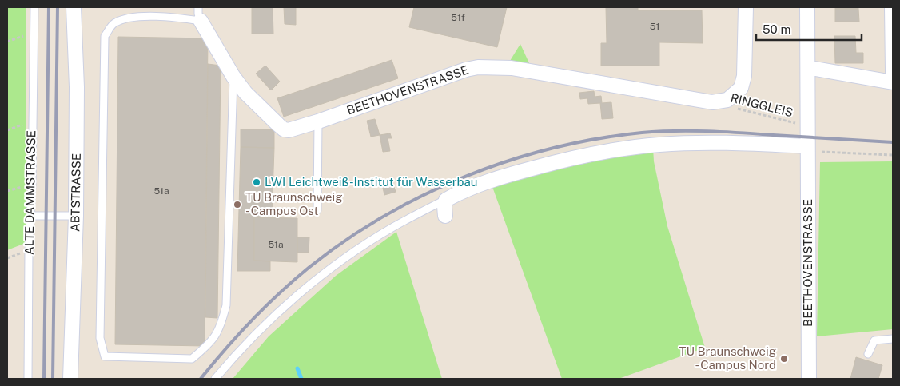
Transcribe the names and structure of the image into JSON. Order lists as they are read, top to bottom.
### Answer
{
  "streets": {
    "street": ["BEETHOVENSTRASSE", "ABTSTRASSE"],
    "lane": ["ALTE DAMMSTRASSE"],
    "path": ["RINGGLEIS"]
  },
  "crossings": [
    ["BEETHOVENSTRASSE", "RINGGLEIS"]
  ],
  "places": ["LWI Leichtweiß-Institut für Wasserbau", "TU Braunschweig - Campus Ost", "TU Braunschweig - Campus Nord"],
  "house_numbers": [
    "51f",
    "51",
    "51a",
    "51a"
  ],
  "scale_bar": "50 m"
}
